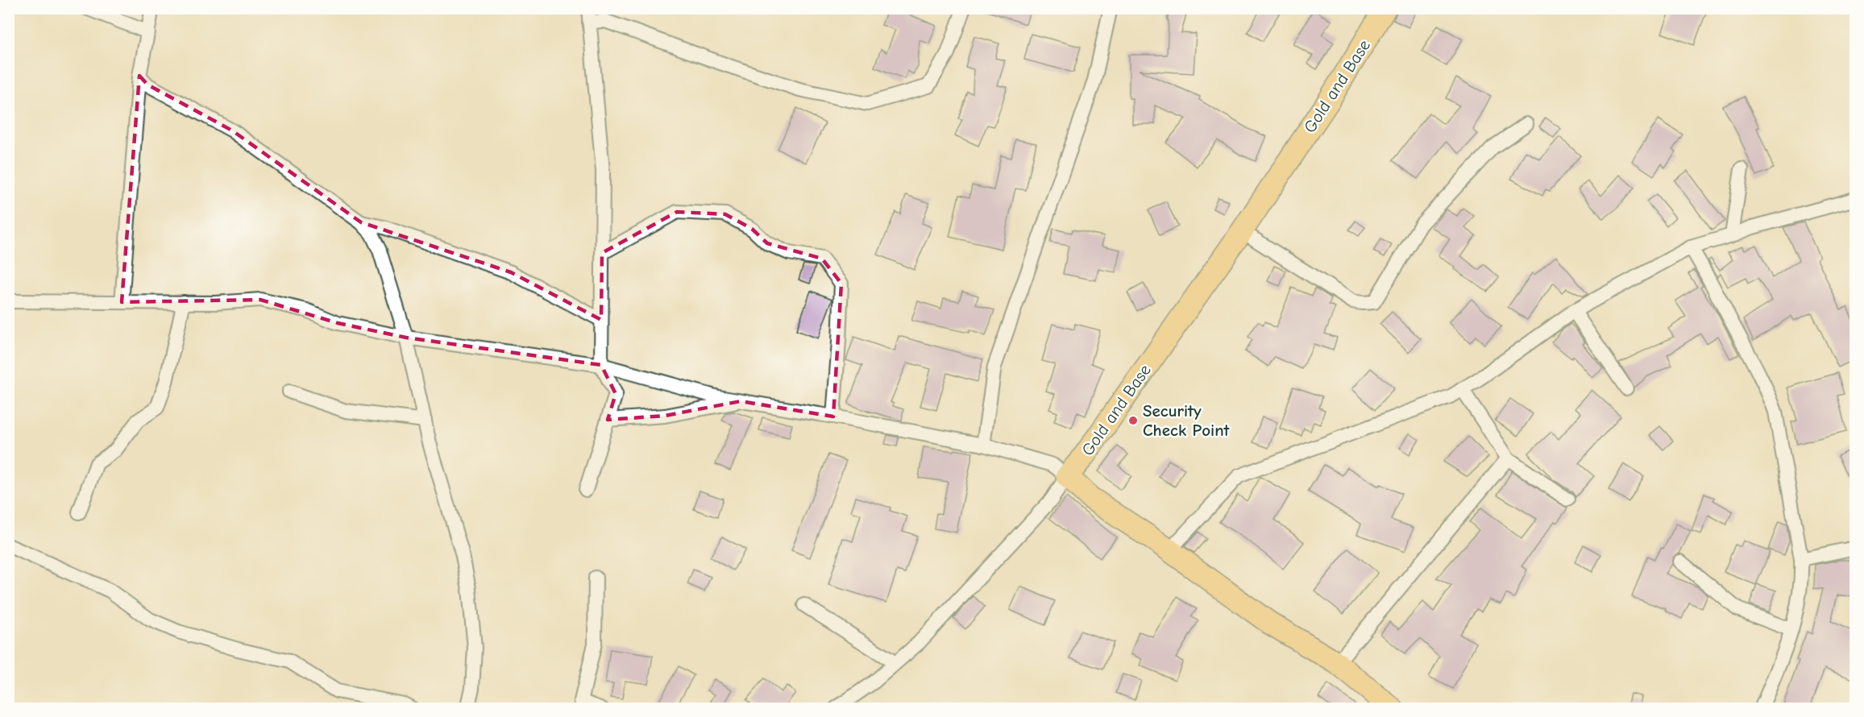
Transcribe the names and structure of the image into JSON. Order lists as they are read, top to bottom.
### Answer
{
  "streets": {
    "main road": ["Gold and Base"]
  },
  "places": ["Security Check Point"]
}
